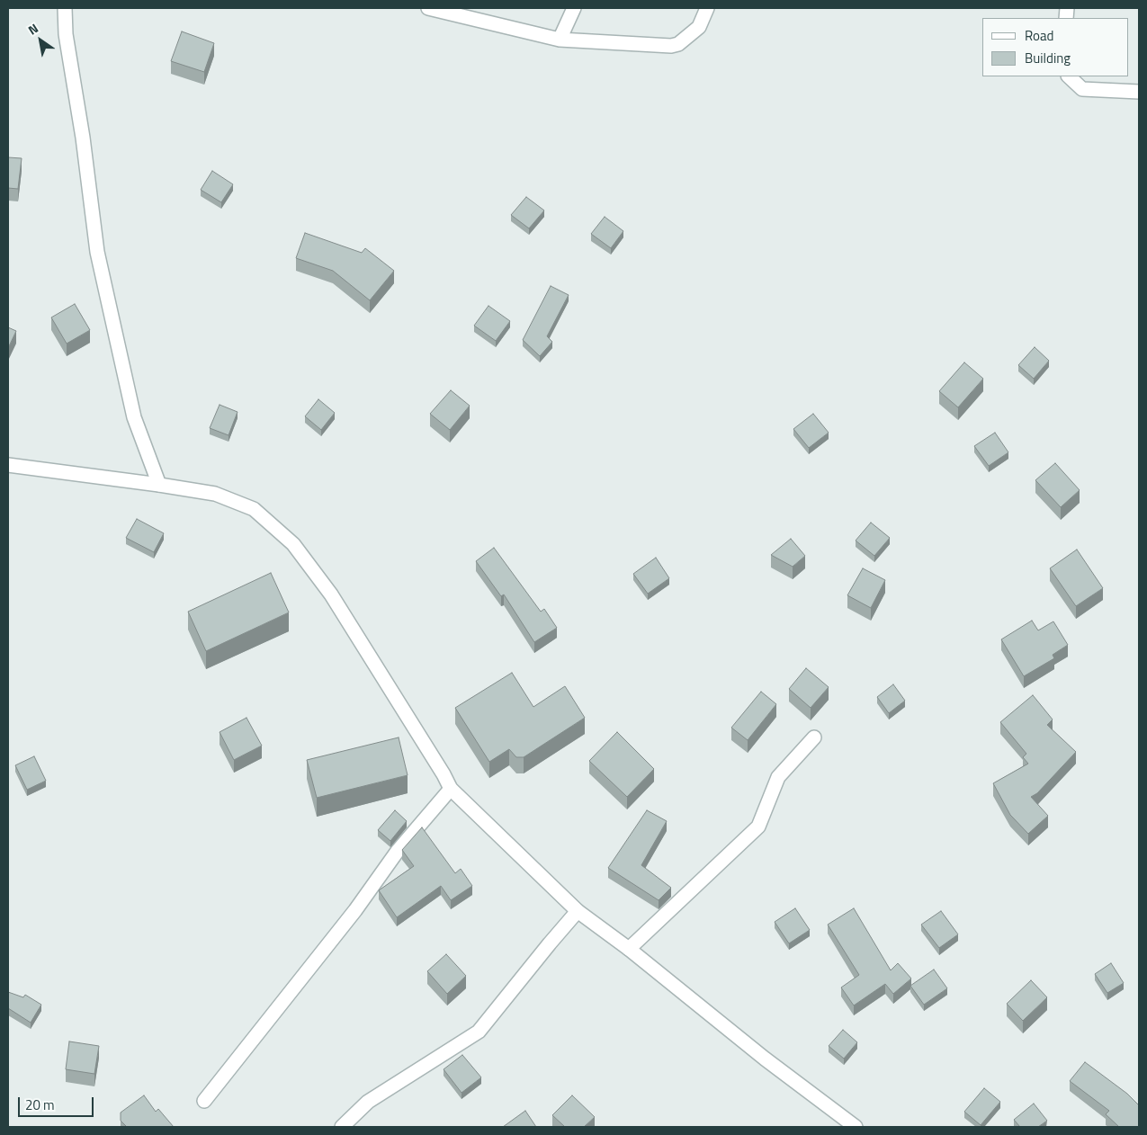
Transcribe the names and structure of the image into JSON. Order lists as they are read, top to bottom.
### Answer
{
  "legend": ["Road", "Building"],
  "scale_bar": "20 m",
  "north": "top left"
}
